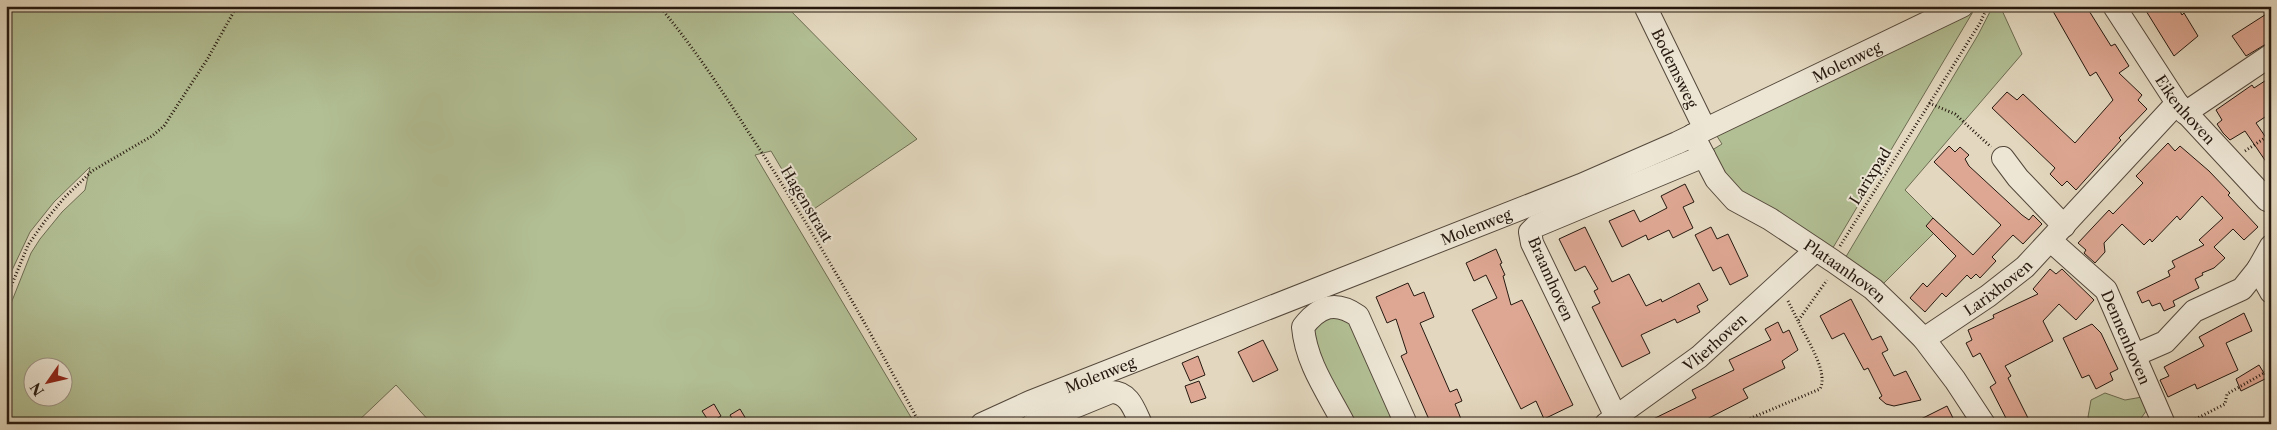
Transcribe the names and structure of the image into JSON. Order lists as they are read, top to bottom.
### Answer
{
  "streets": {
    "street": [
      "Molenweg",
      "Bodemsweg",
      "Eikenhoven",
      "Plataanhoven",
      "Braamhoven",
      "Larixhoven",
      "Dennenhoven",
      "Vlierhoven"
    ],
    "path": ["Larixpad", "Hagenstraat"]
  },
  "crossings": [
    ["Molenweg", "Bodemsweg"],
    ["Molenweg", "Plataanhoven"],
    ["Bodemsweg", "Plataanhoven"],
    ["Eikenhoven", "Larixhoven"],
    ["Larixpad", "Plataanhoven"],
    ["Larixpad", "Vlierhoven"],
    ["Plataanhoven", "Braamhoven"],
    ["Plataanhoven", "Larixhoven"],
    ["Plataanhoven", "Vlierhoven"],
    ["Braamhoven", "Vlierhoven"],
    ["Larixhoven", "Dennenhoven"]
  ],
  "north": "bottom left"
}
